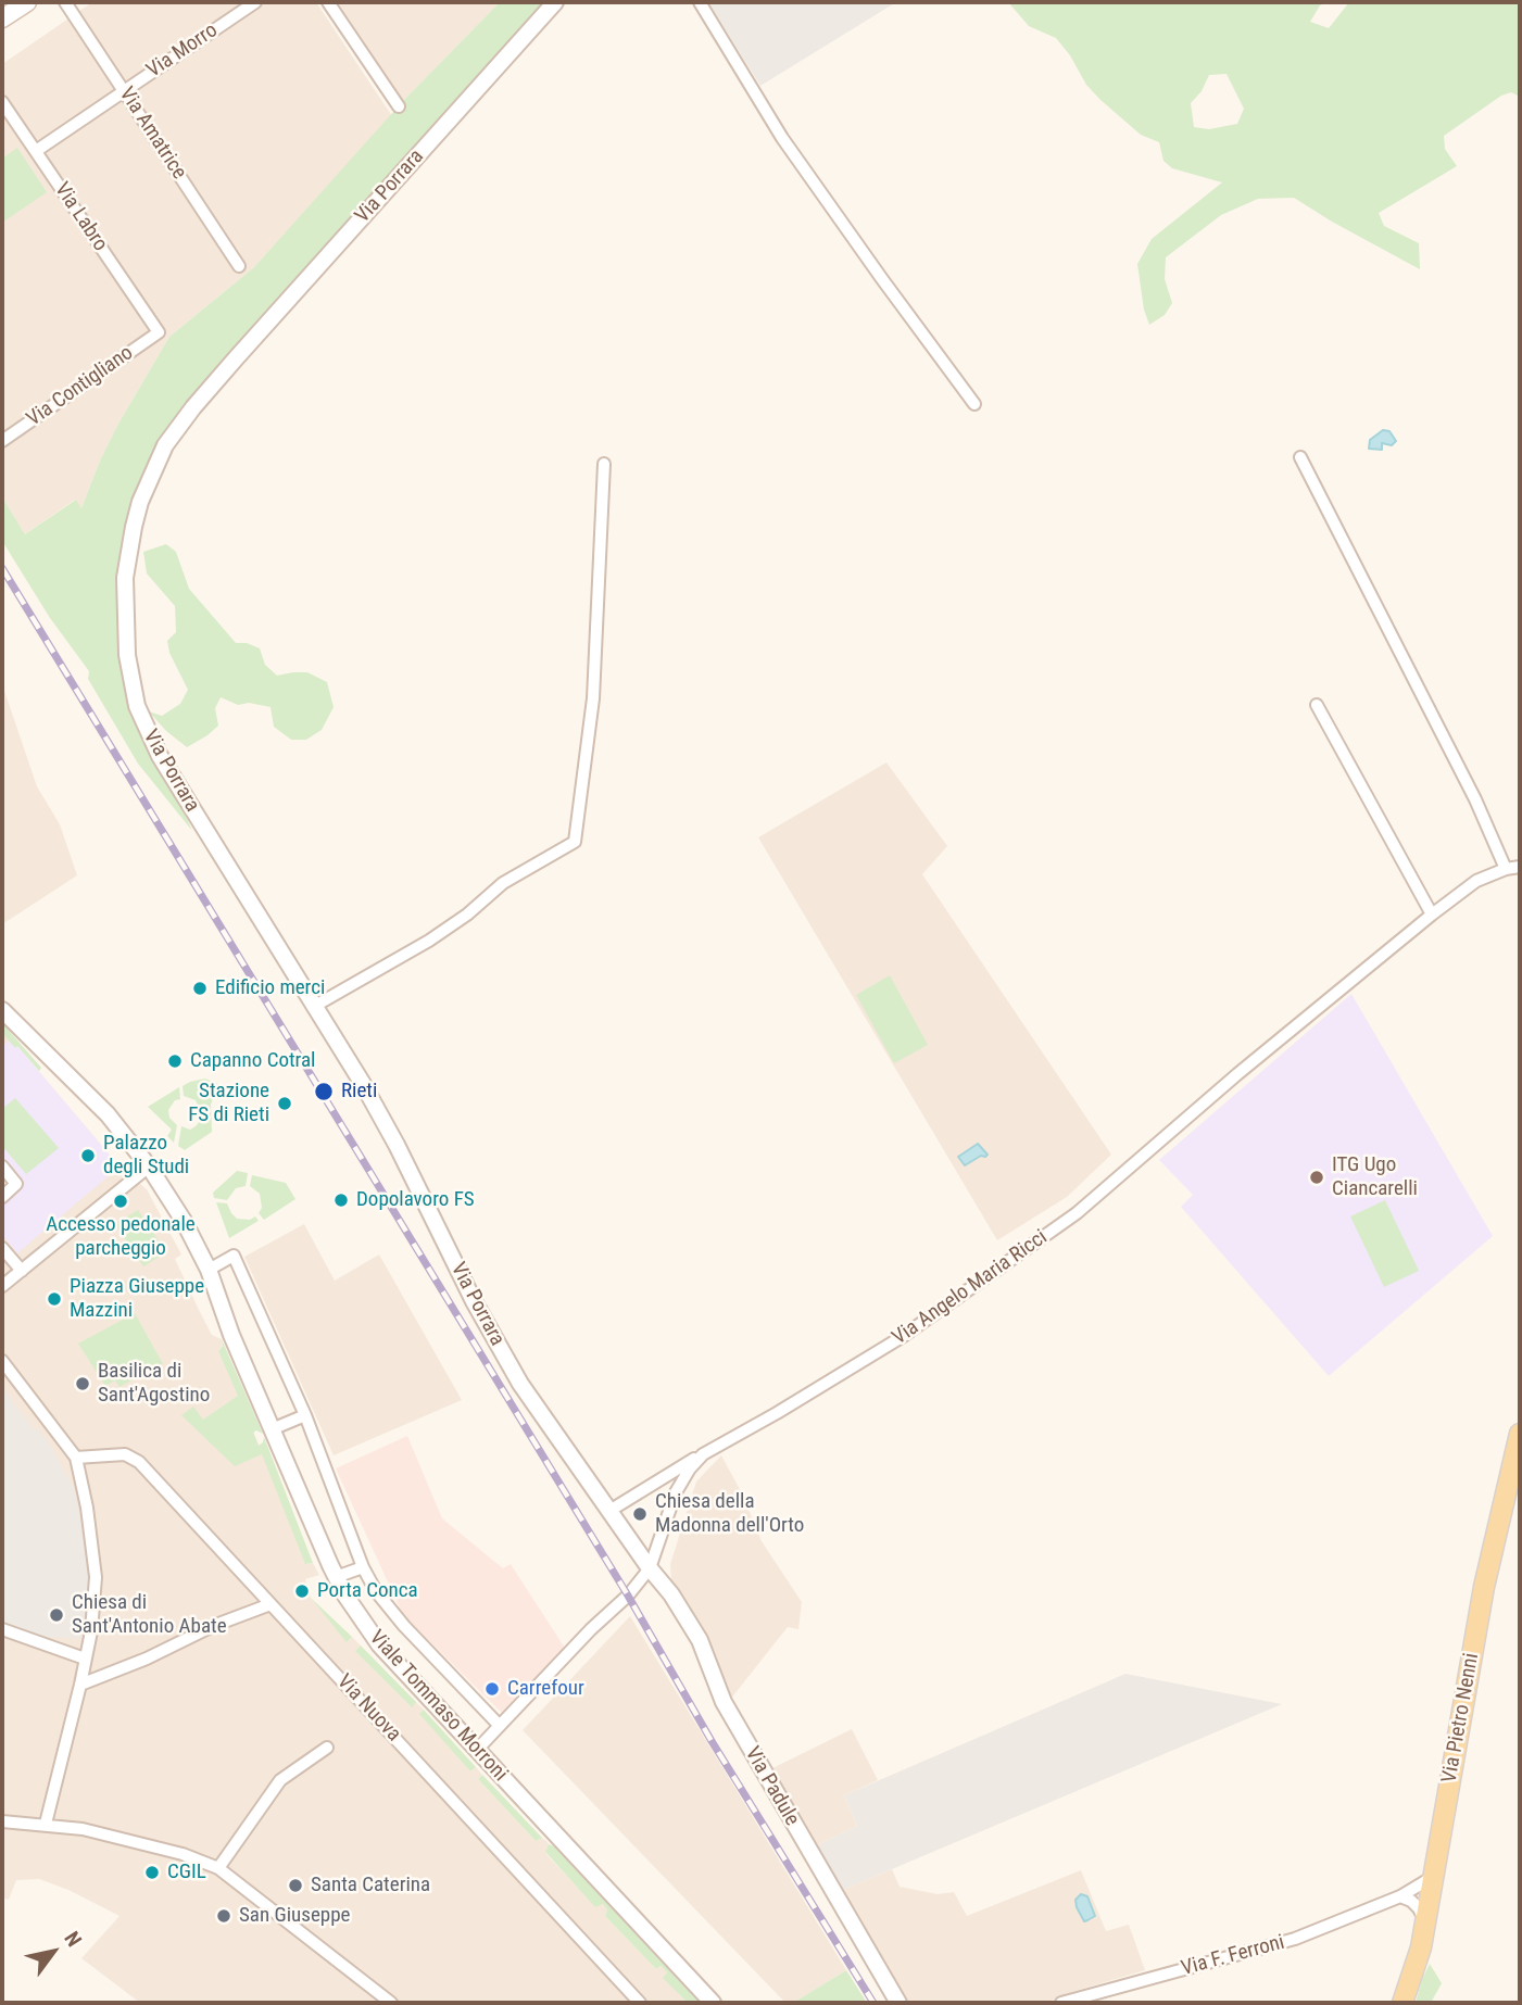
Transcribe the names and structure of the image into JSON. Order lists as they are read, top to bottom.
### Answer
{
  "streets": {
    "main road": ["Via Pietro Nenni"],
    "street": [
      "Via Morro",
      "Via Amatrice",
      "Via Porrara",
      "Via Labro",
      "Via Contigliano",
      "Via Angelo Maria Ricci",
      "Viale Tommaso Morroni",
      "Via Nuova",
      "Via Padule",
      "Via F. Ferroni"
    ]
  },
  "crossings": [
    ["Via Morro", "Via Amatrice"],
    ["Via Morro", "Via Labro"],
    ["Via Porrara", "Via Angelo Maria Ricci"],
    ["Via Porrara", "Via Padule"],
    ["Via Labro", "Via Contigliano"],
    ["Via Angelo Maria Ricci", "Viale Tommaso Morroni"],
    ["Via Angelo Maria Ricci", "Via Padule"],
    ["Via Pietro Nenni", "Via F. Ferroni"]
  ],
  "places": [
    "Edificio merci",
    "Capanno Cotral",
    "Rieti",
    "Stazione FS di Rieti",
    "Palazzo degli Studi",
    "ITG Ugo Ciancarelli",
    "Dopolavoro FS",
    "Accesso pedonale parcheggio",
    "Piazza Giuseppe Mazzini",
    "Basilica di Sant'Agostino",
    "Chiesa della Madonna dell'Orto",
    "Porta Conca",
    "Chiesa di Sant'Antonio Abate",
    "Carrefour",
    "CGIL",
    "Santa Caterina",
    "San Giuseppe"
  ],
  "north": "top right"
}
